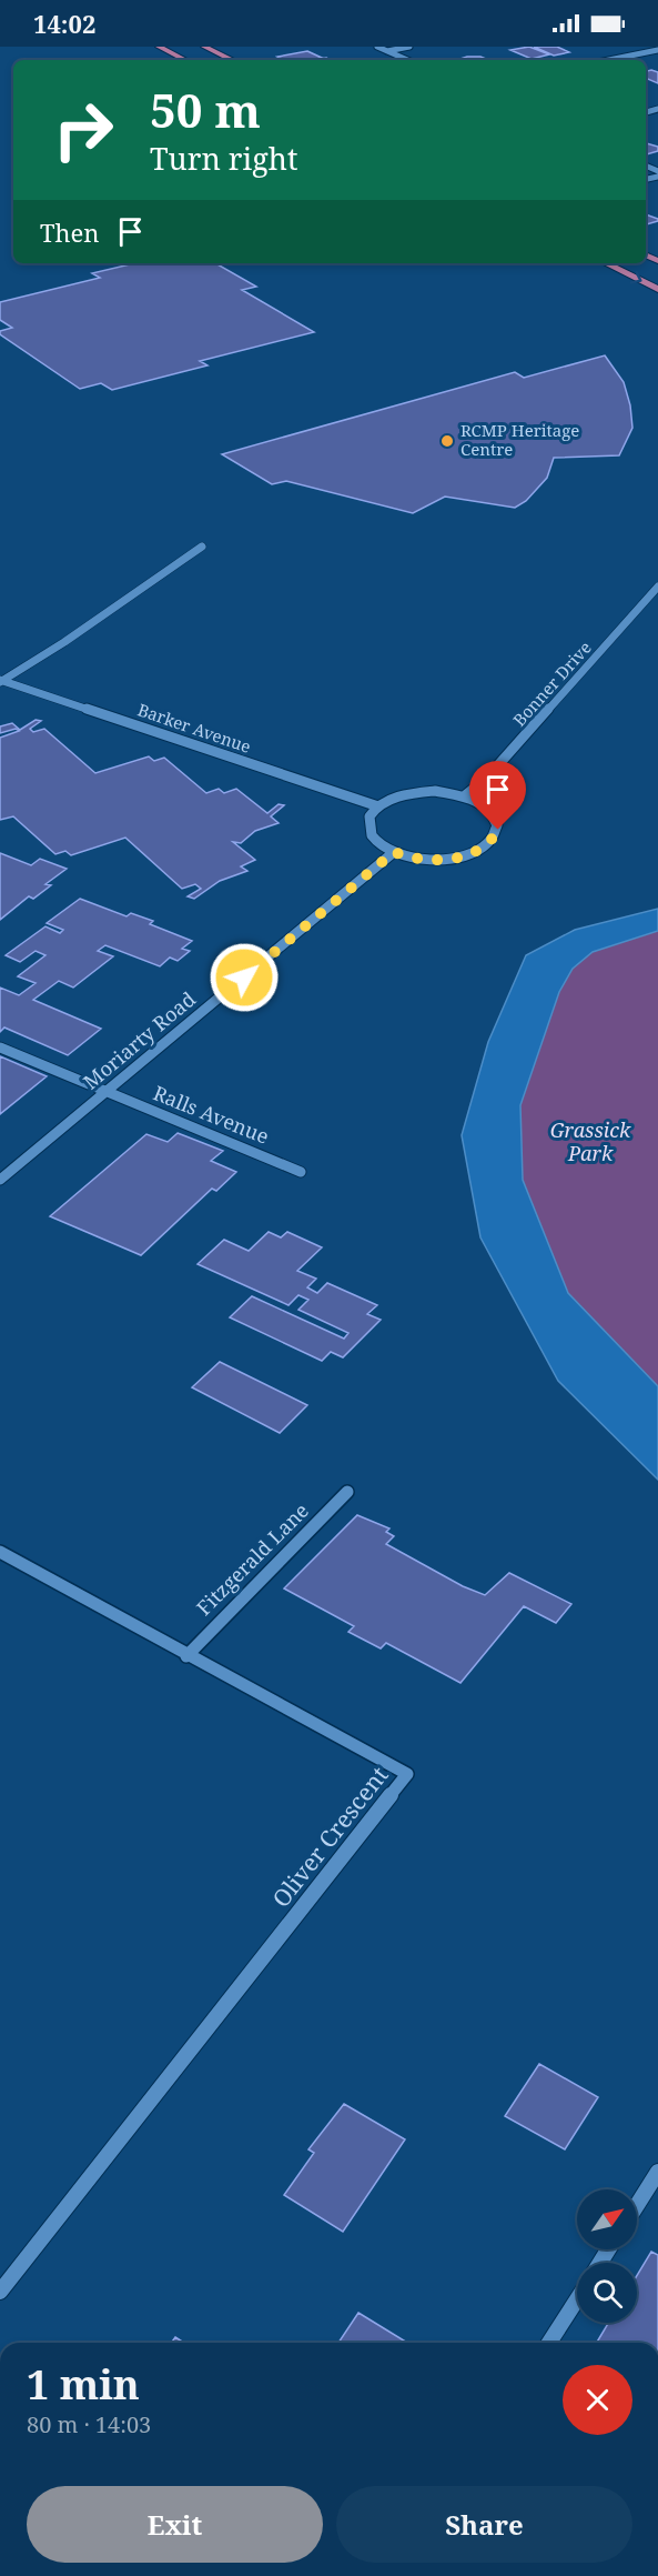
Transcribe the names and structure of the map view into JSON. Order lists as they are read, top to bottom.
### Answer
{
  "streets": {
    "street": [
      "Bonner Drive",
      "Barker Avenue",
      "Moriarty Road",
      "Ralls Avenue",
      "Fitzgerald Lane",
      "Oliver Crescent"
    ]
  },
  "crossings": [
    ["Moriarty Road", "Ralls Avenue"],
    ["Fitzgerald Lane", "Oliver Crescent"]
  ],
  "parks": ["Grassick Park"],
  "places": ["RCMP Heritage Centre"],
  "north": "top right",
  "page": {
    "status": "14:02",
    "turn": ["50 m", "Turn right"],
    "then": "Then",
    "heading": ["1 min", "80 m · 14:03"],
    "buttons": ["Exit", "Share"]
  }
}
